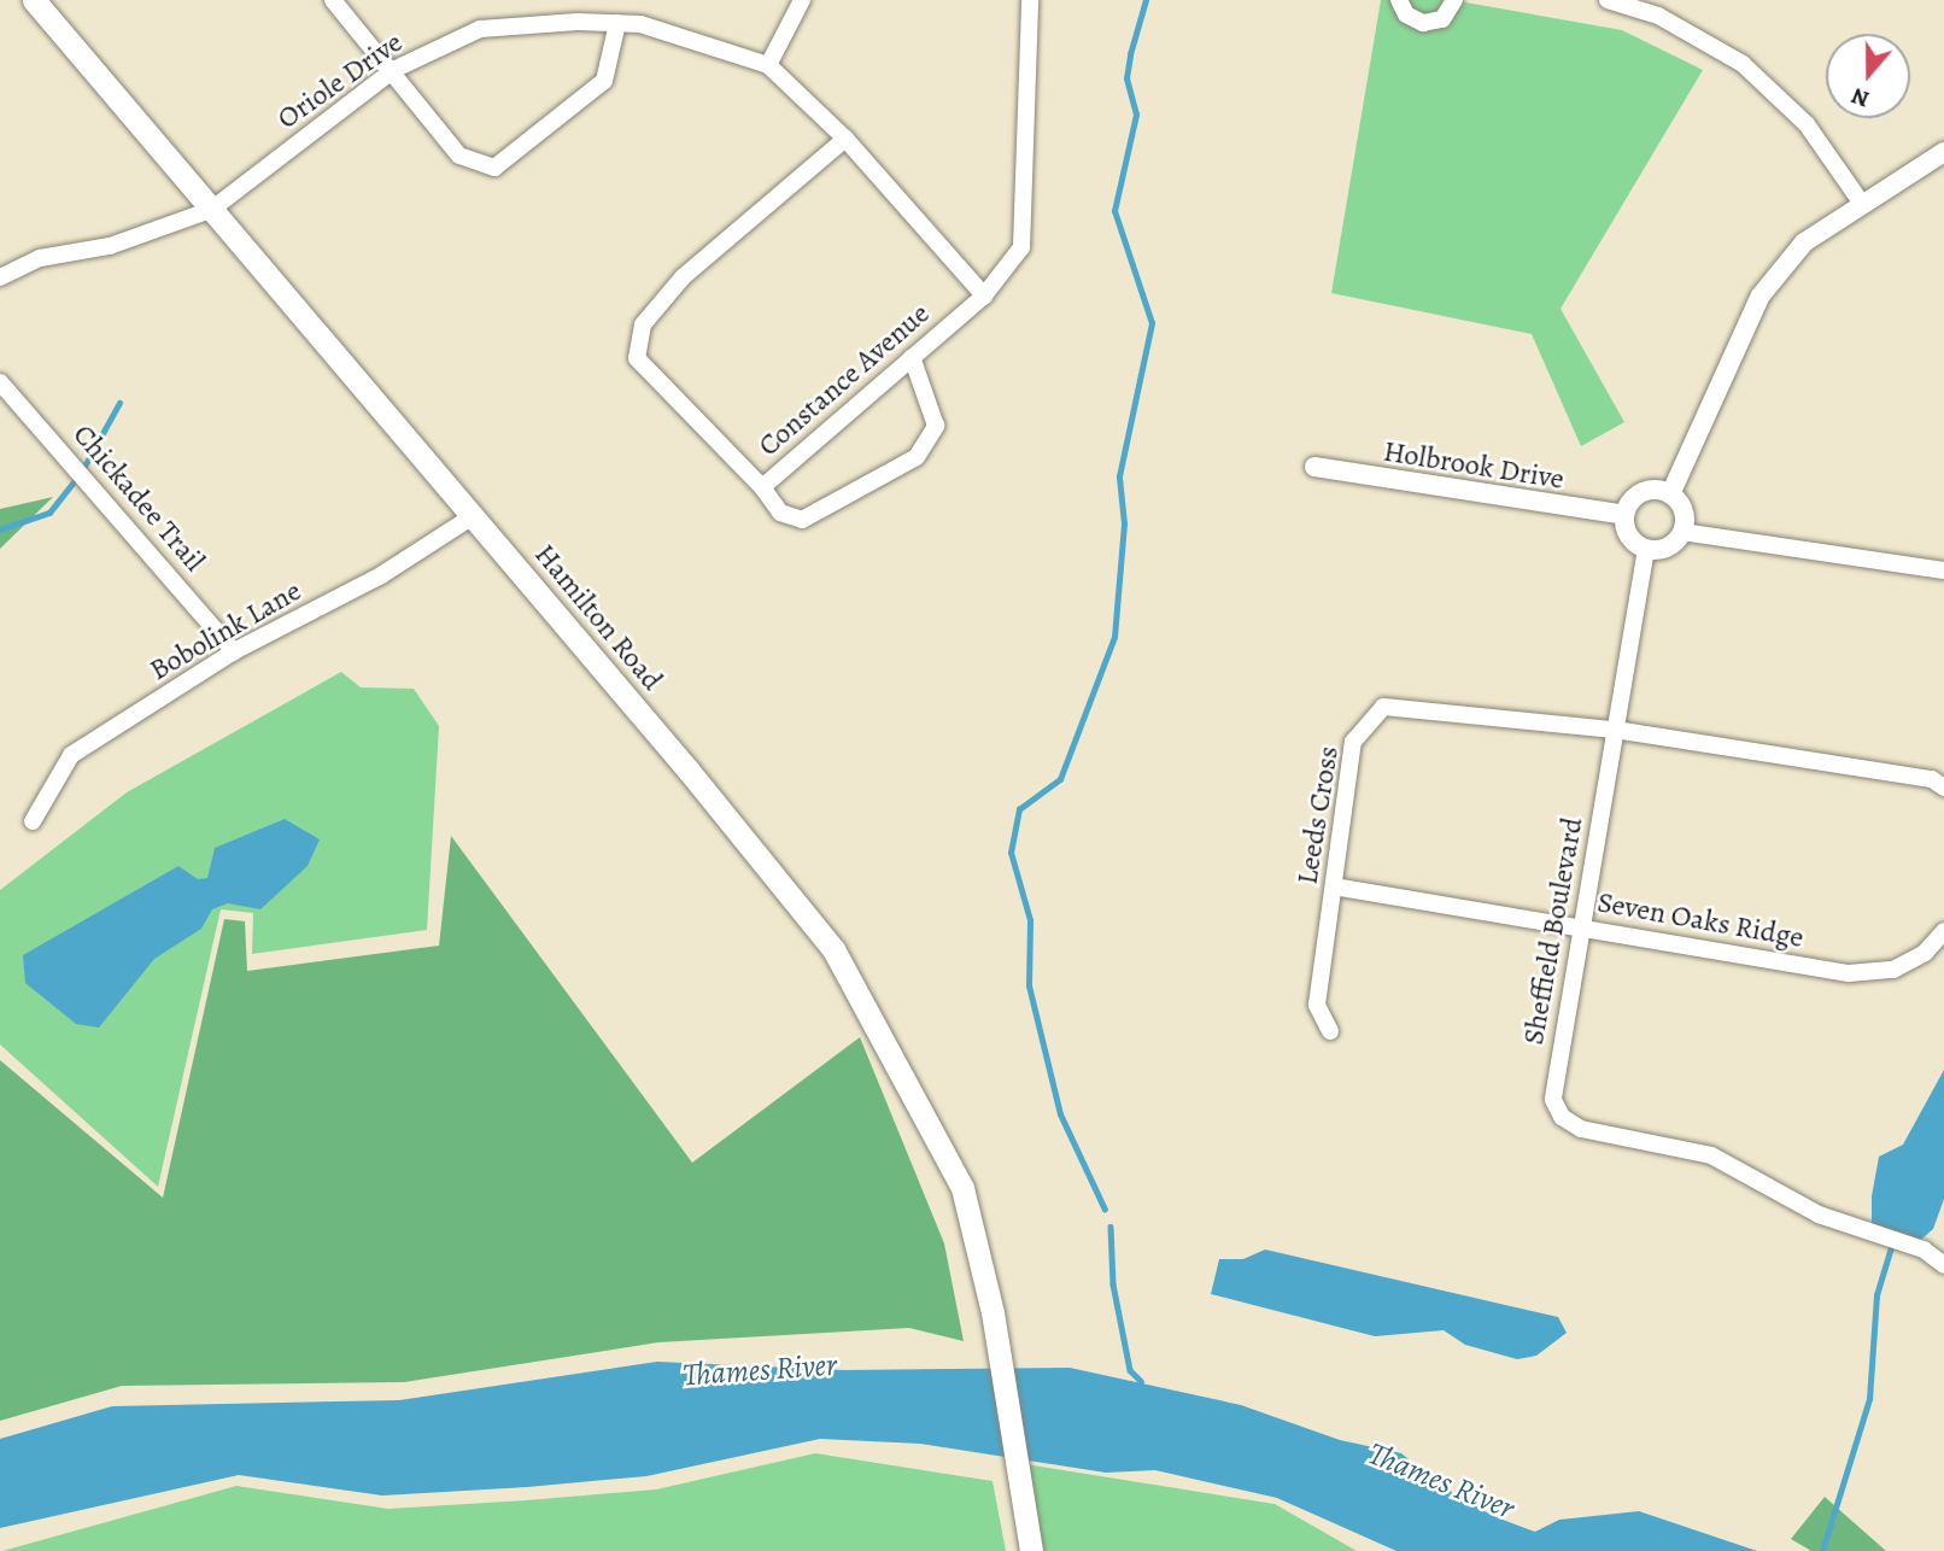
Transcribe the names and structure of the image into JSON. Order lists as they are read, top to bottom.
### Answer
{
  "streets": {
    "main road": ["Hamilton Road"],
    "street": [
      "Oriole Drive",
      "Constance Avenue",
      "Holbrook Drive",
      "Chickadee Trail",
      "Bobolink Lane",
      "Leeds Cross",
      "Seven Oaks Ridge",
      "Sheffield Boulevard"
    ]
  },
  "crossings": [
    ["Oriole Drive", "Constance Avenue"],
    ["Oriole Drive", "Hamilton Road"],
    ["Holbrook Drive", "Sheffield Boulevard"],
    ["Chickadee Trail", "Bobolink Lane"],
    ["Hamilton Road", "Bobolink Lane"],
    ["Leeds Cross", "Seven Oaks Ridge"],
    ["Leeds Cross", "Sheffield Boulevard"],
    ["Seven Oaks Ridge", "Sheffield Boulevard"]
  ],
  "water": ["Thames River"],
  "north": "bottom"
}
